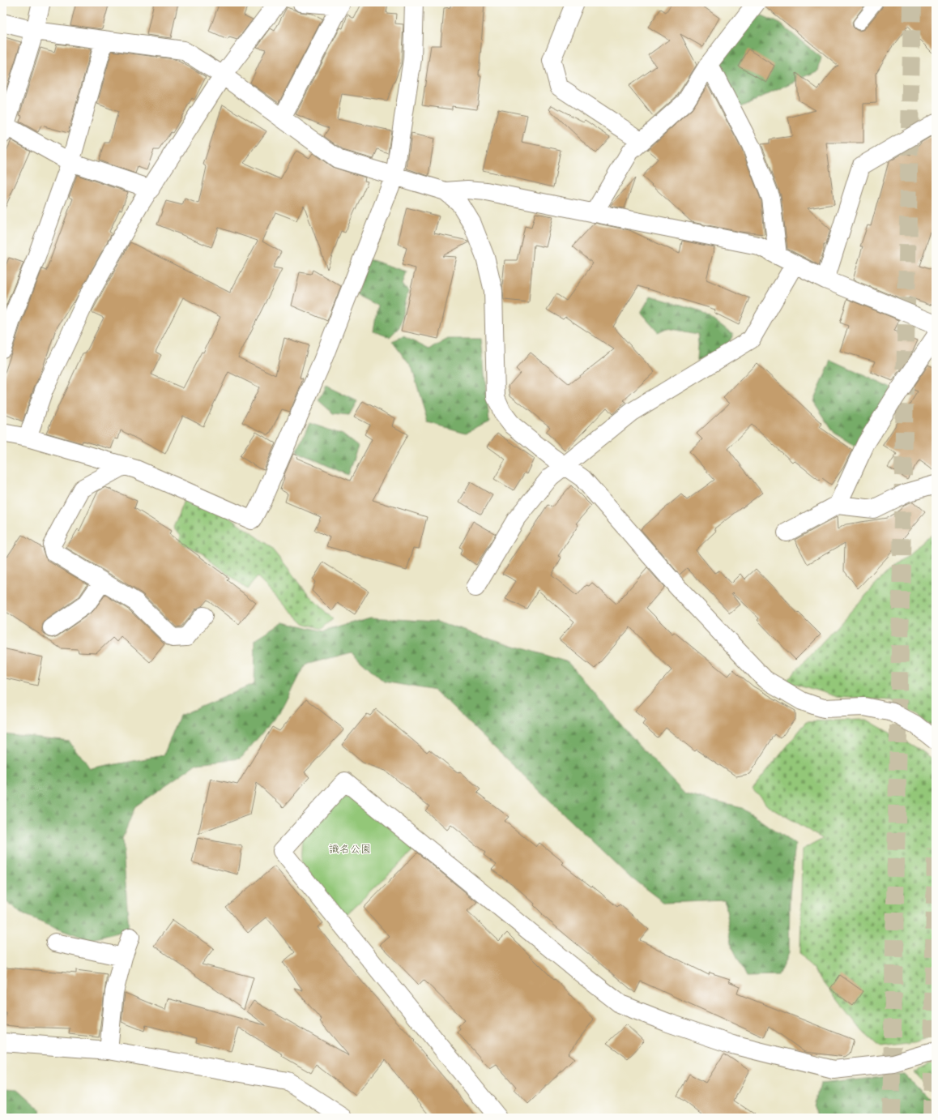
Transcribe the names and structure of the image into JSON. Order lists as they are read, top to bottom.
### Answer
{
  "parks": ["識名公園"]
}
